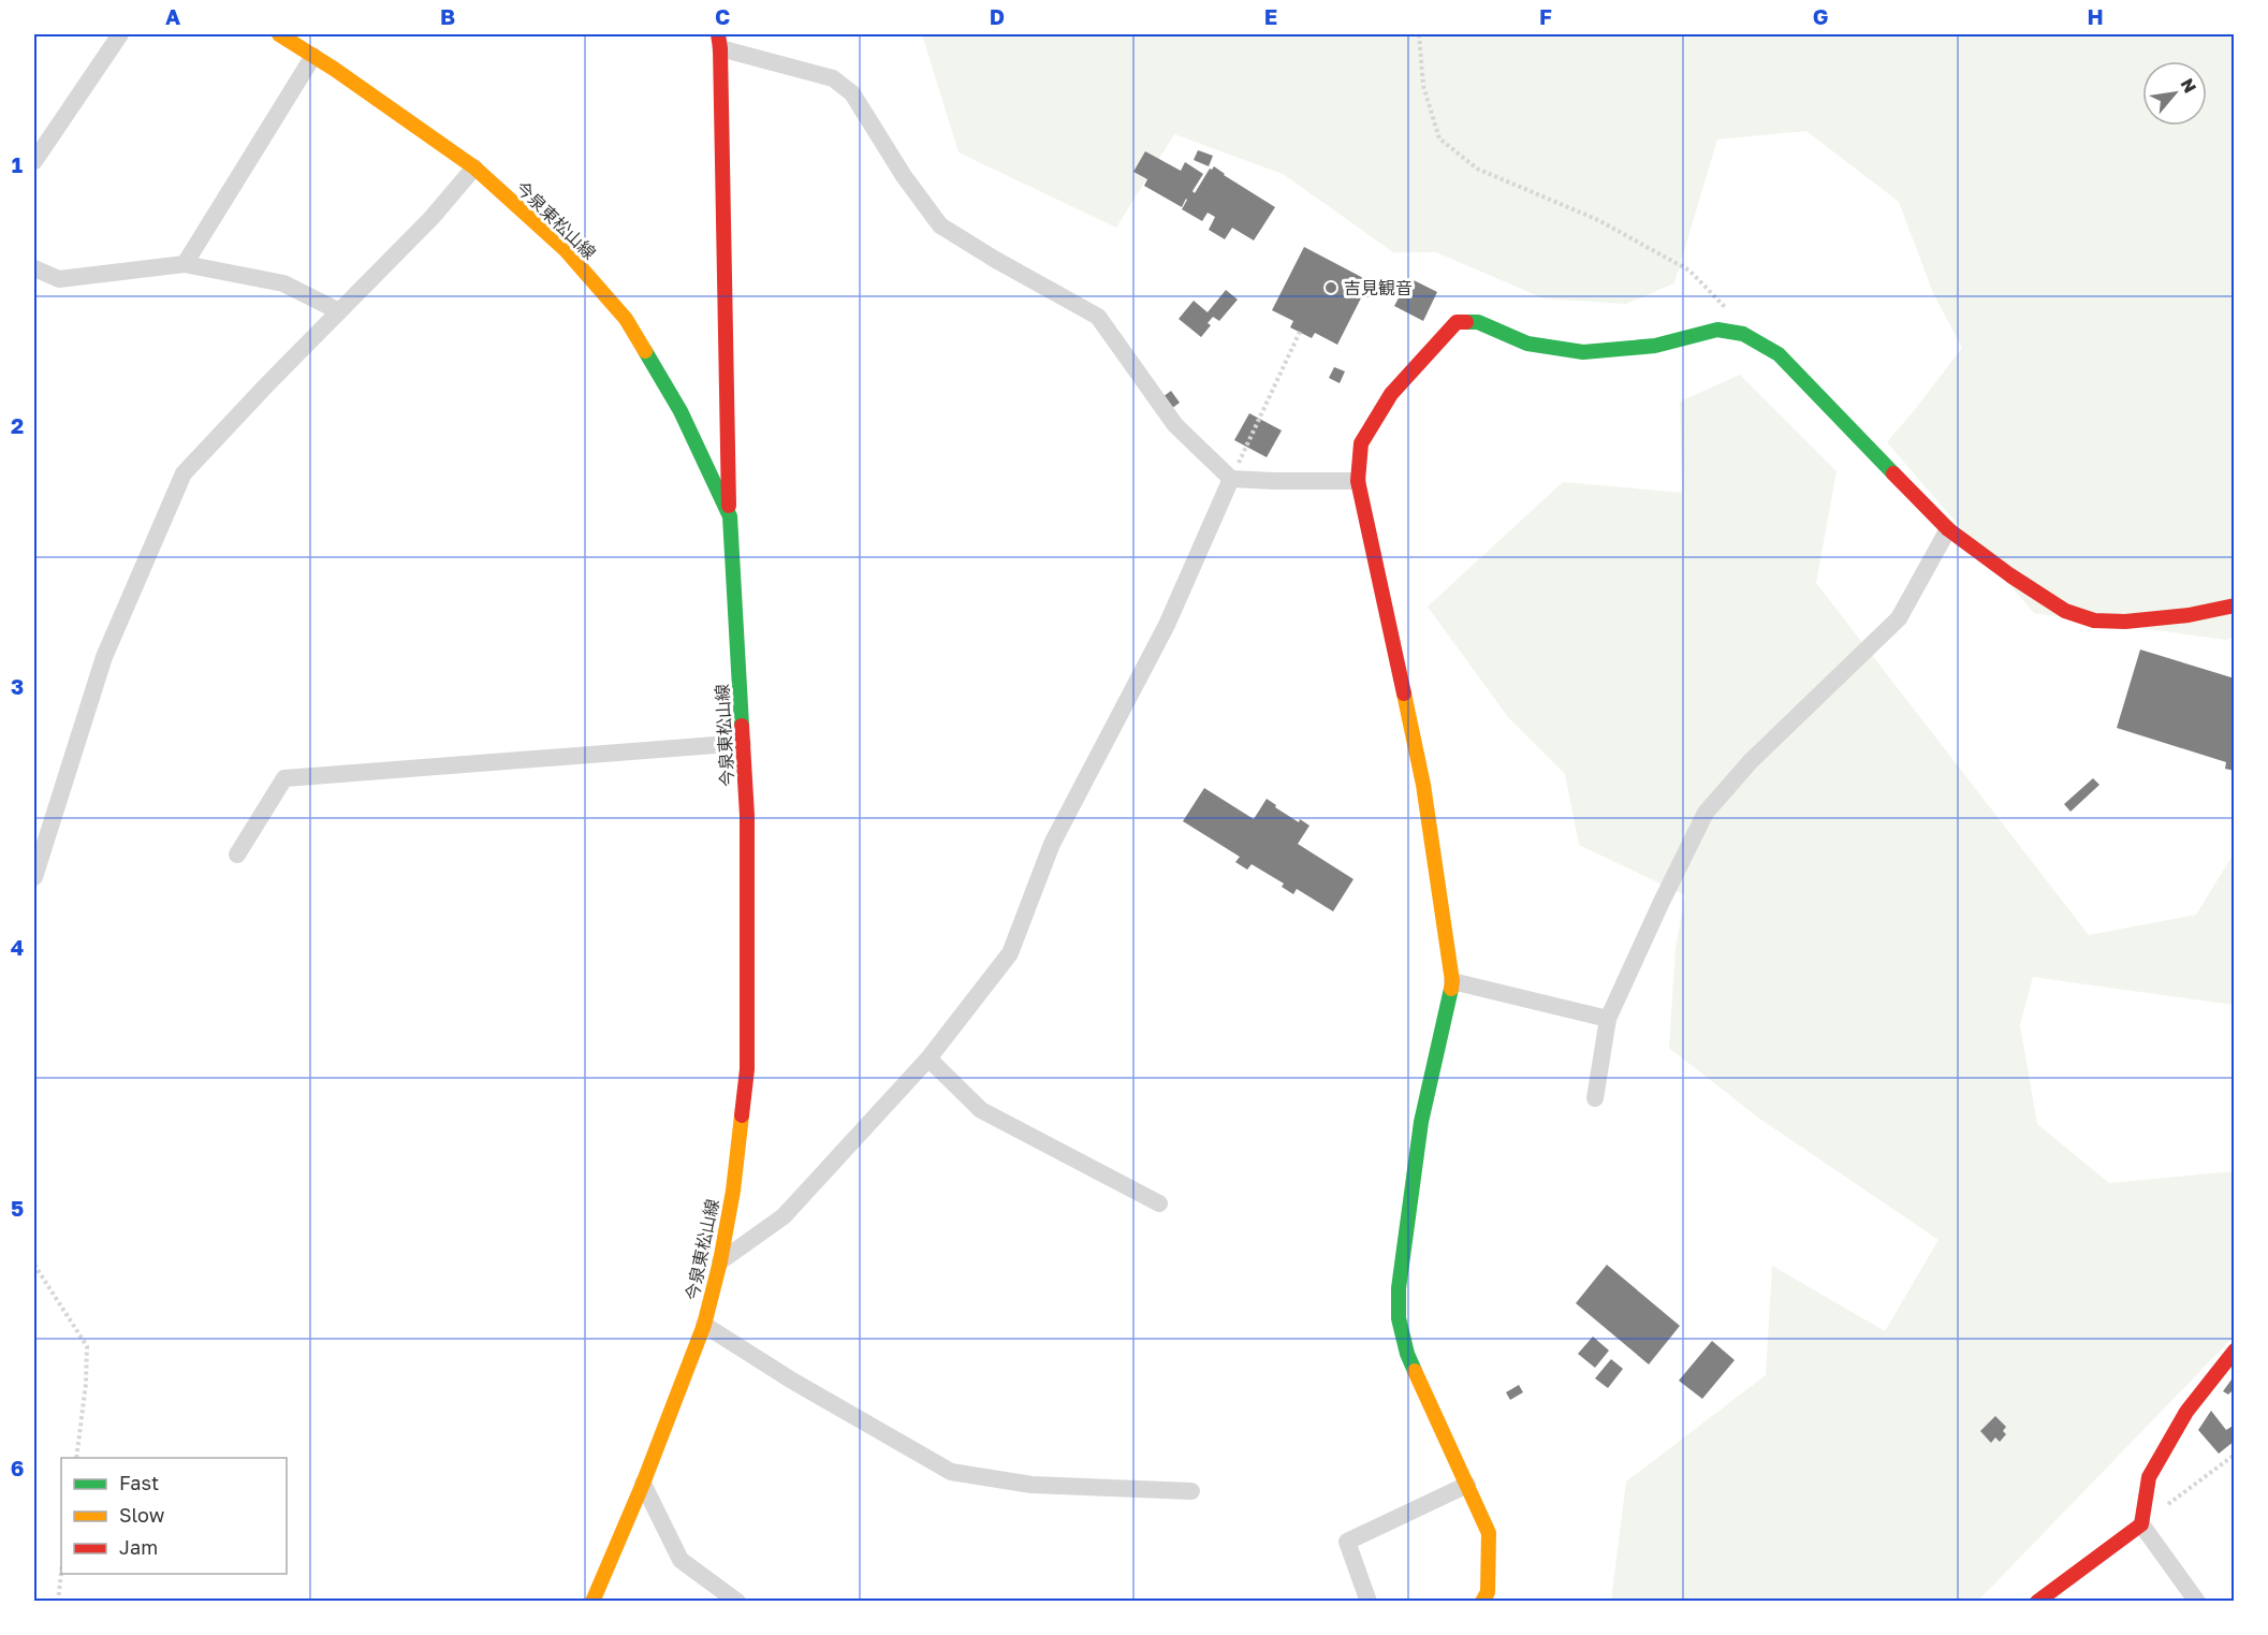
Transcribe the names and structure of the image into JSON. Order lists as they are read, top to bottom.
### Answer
{
  "streets": {
    "street": ["今泉東松山線"]
  },
  "places": ["吉見観音"],
  "legend": ["Fast", "Slow", "Jam"],
  "north": "top right",
  "grid": {
    "columns": [
      "A",
      "B",
      "C",
      "D",
      "E",
      "F",
      "G",
      "H"
    ],
    "rows": [
      "1",
      "2",
      "3",
      "4",
      "5",
      "6"
    ]
  }
}
